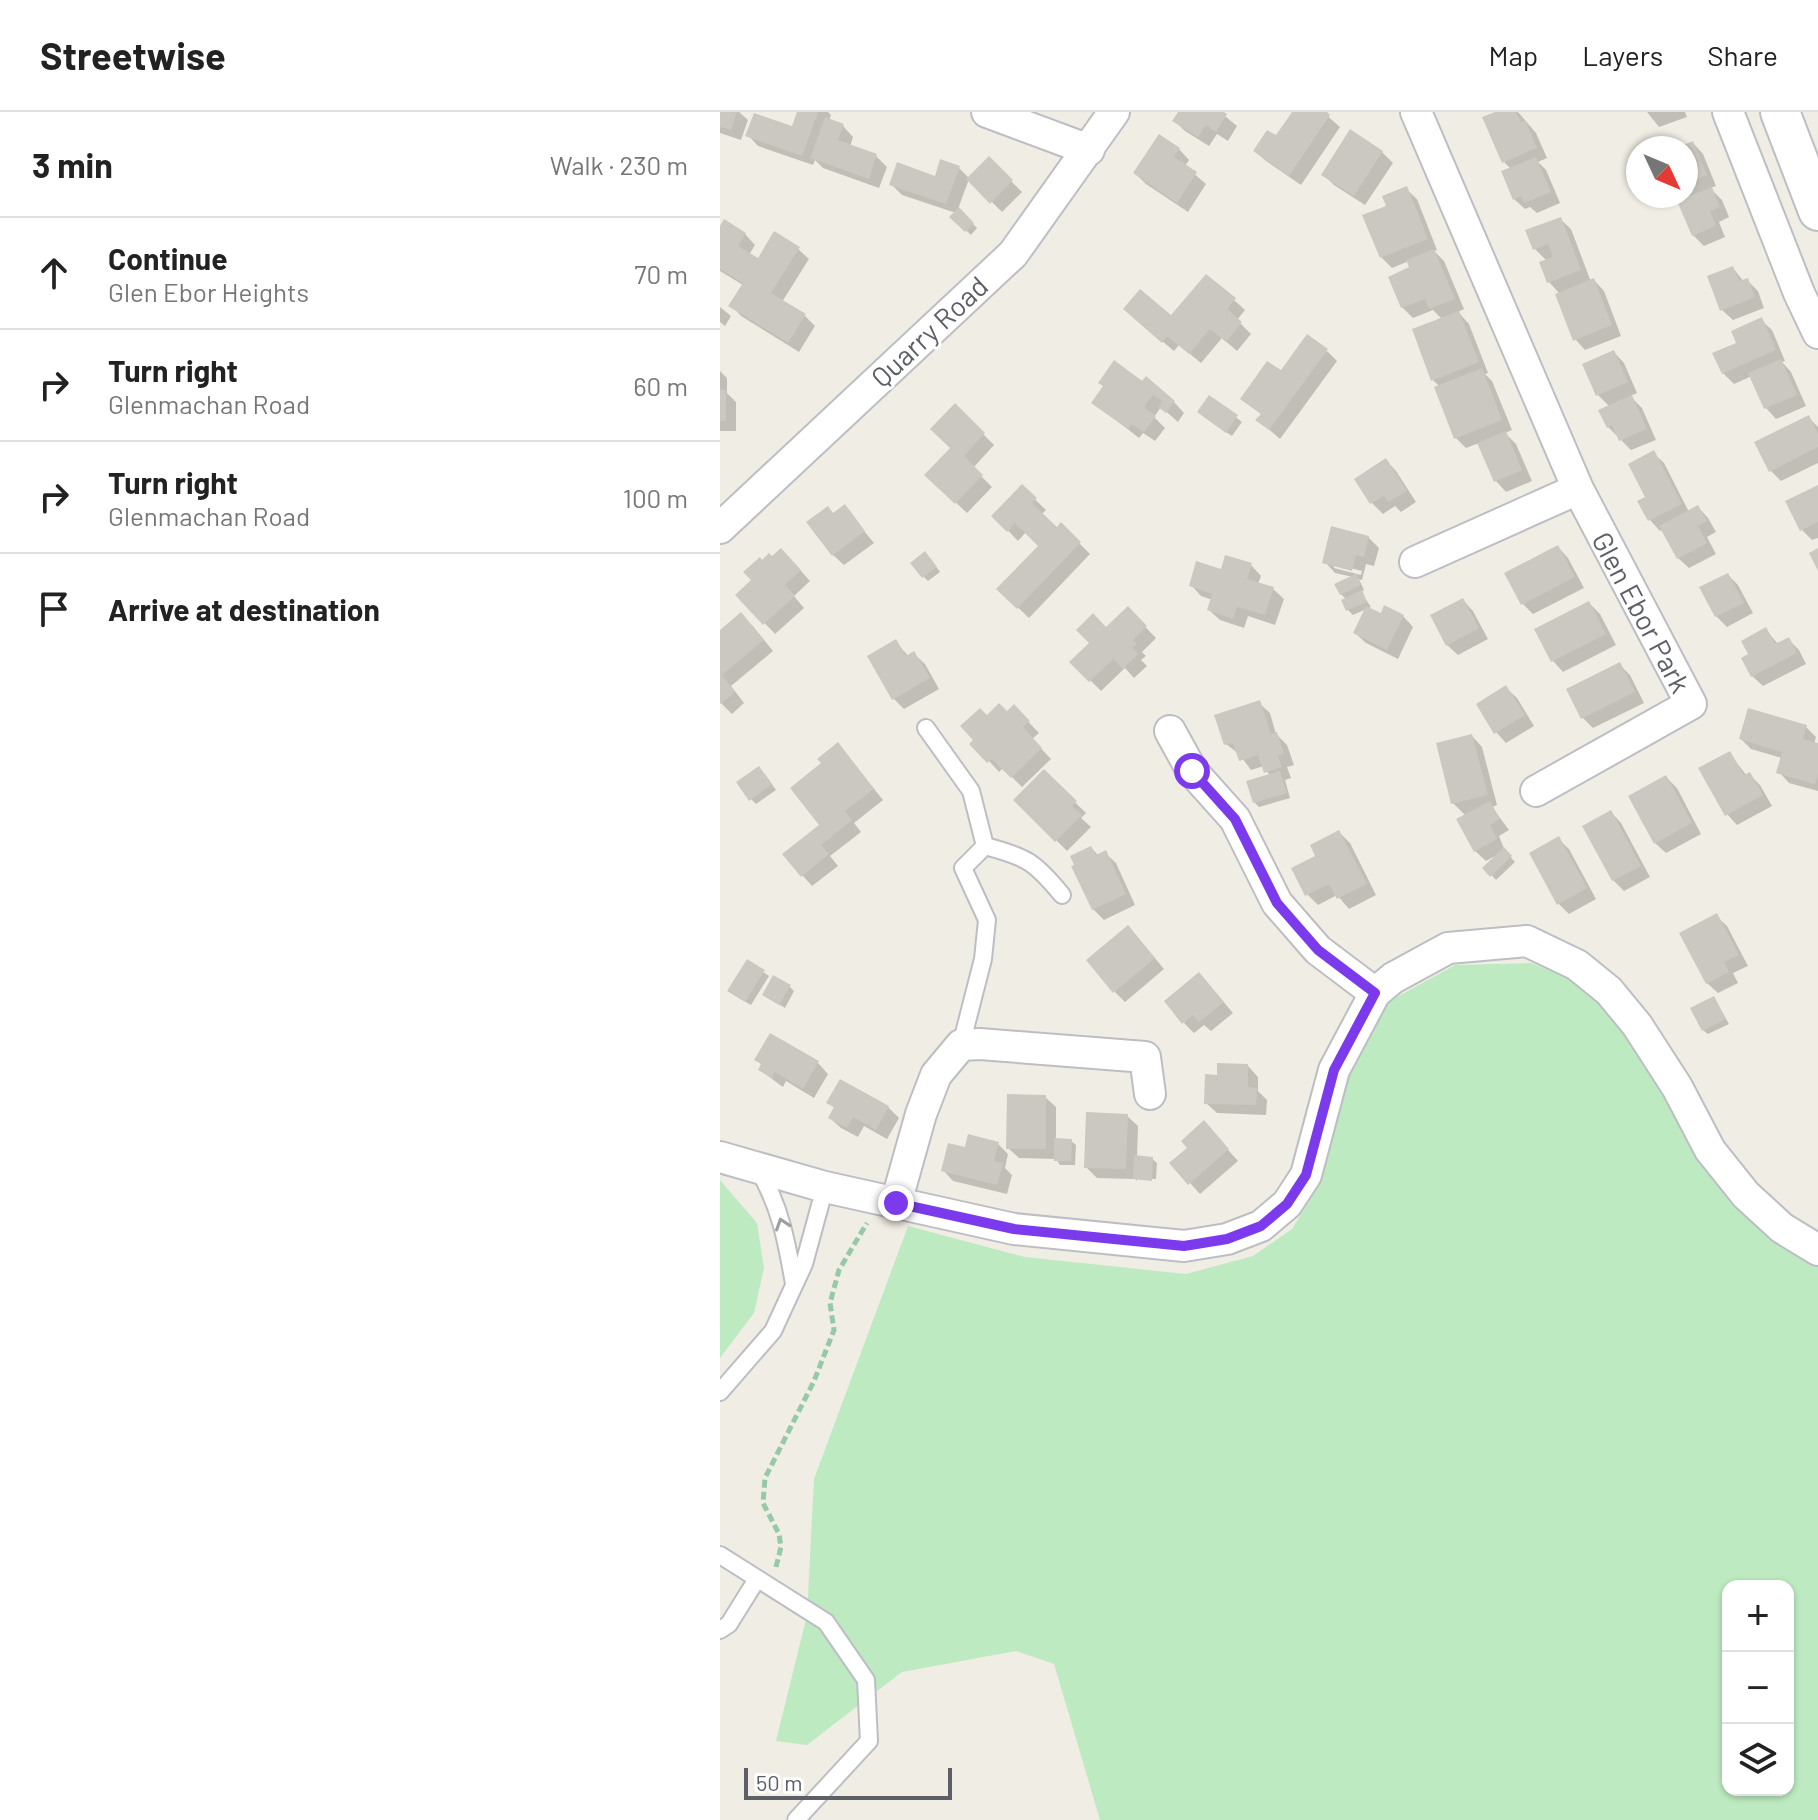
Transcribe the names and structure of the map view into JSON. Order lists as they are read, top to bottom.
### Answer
{
  "streets": {
    "street": ["Quarry Road", "Glen Ebor Park"]
  },
  "scale_bar": "50 m",
  "north": "bottom right",
  "page": {
    "header": "Streetwise",
    "nav": ["Map", "Layers", "Share"],
    "heading": ["3 min", "Walk · 230 m"],
    "list": [
      ["Continue", "Glen Ebor Heights", "70 m"],
      ["Turn right", "Glenmachan Road", "60 m"],
      ["Turn right", "Glenmachan Road", "100 m"],
      "Arrive at destination"
    ],
    "map_buttons": ["+", "−"],
    "scale": "50 m"
  }
}
